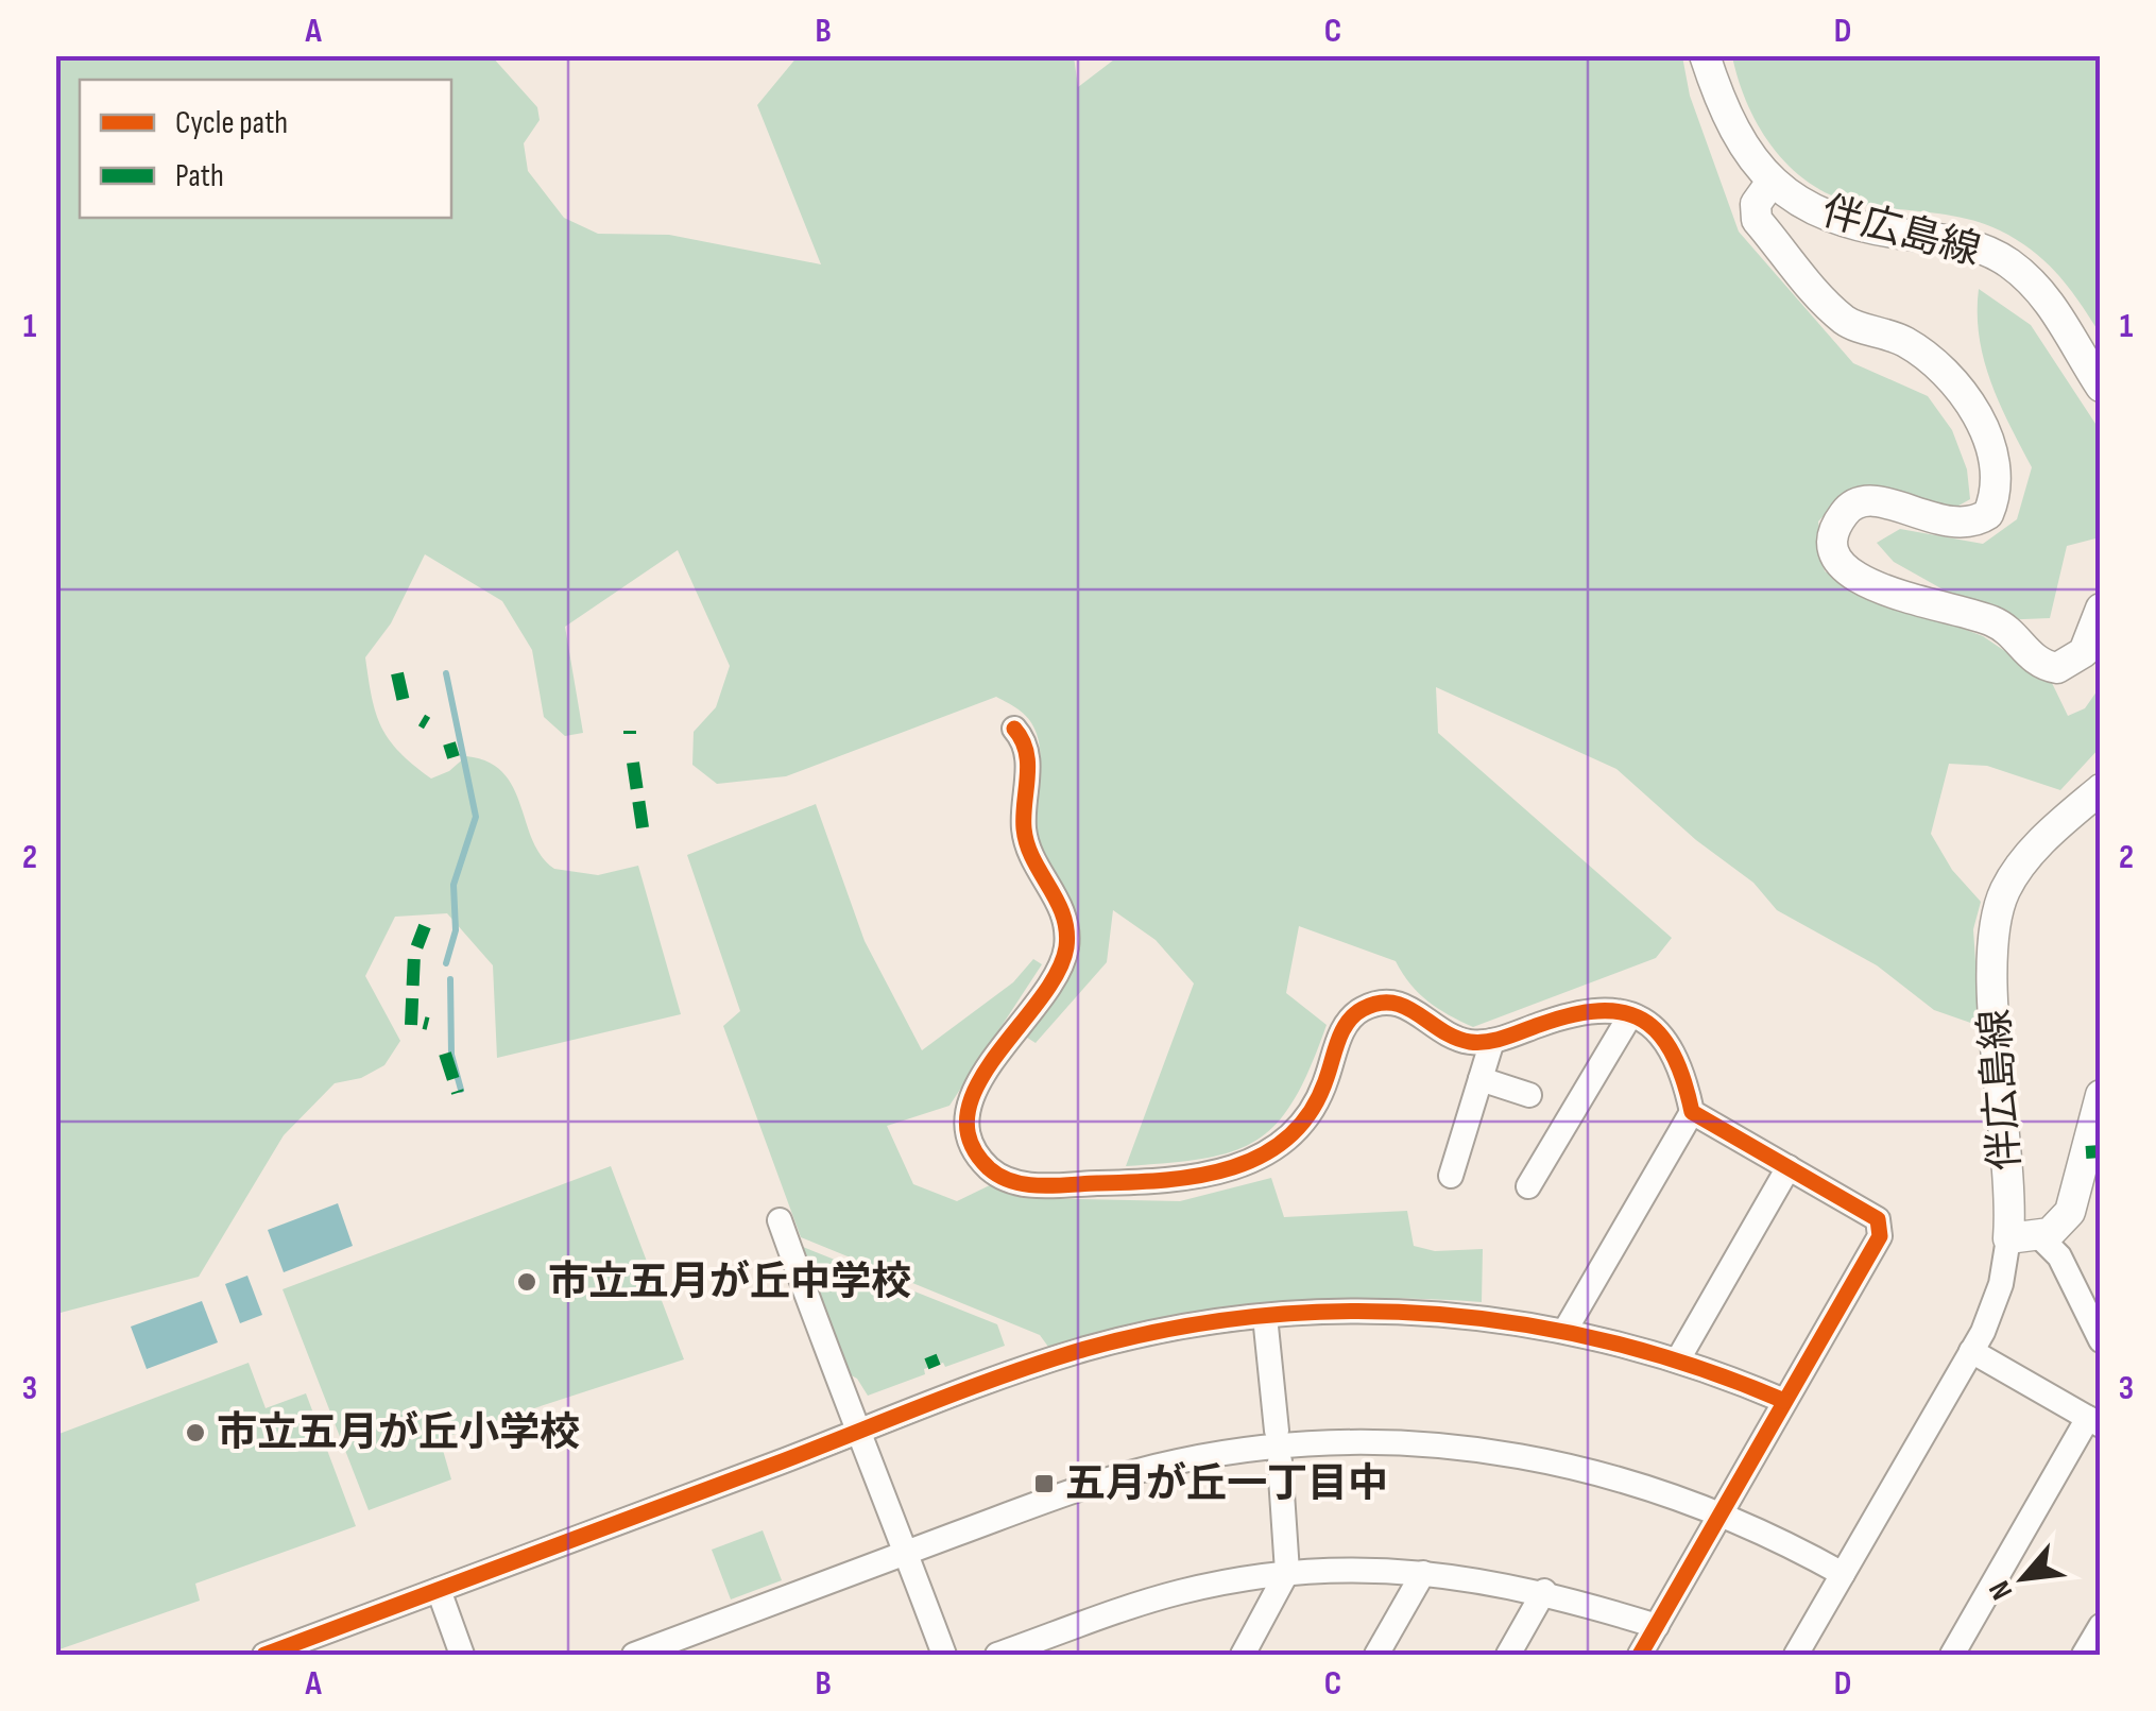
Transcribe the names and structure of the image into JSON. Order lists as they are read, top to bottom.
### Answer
{
  "streets": {
    "main road": ["伴広島線"]
  },
  "places": {
    "other": ["市立五月が丘中学校", "市立五月が丘小学校"],
    "transit": ["五月が丘一丁目中"]
  },
  "legend": ["Cycle path", "Path"],
  "north": "bottom left",
  "grid": {
    "columns": [
      "A",
      "B",
      "C",
      "D"
    ],
    "rows": ["1", "2", "3"]
  }
}
